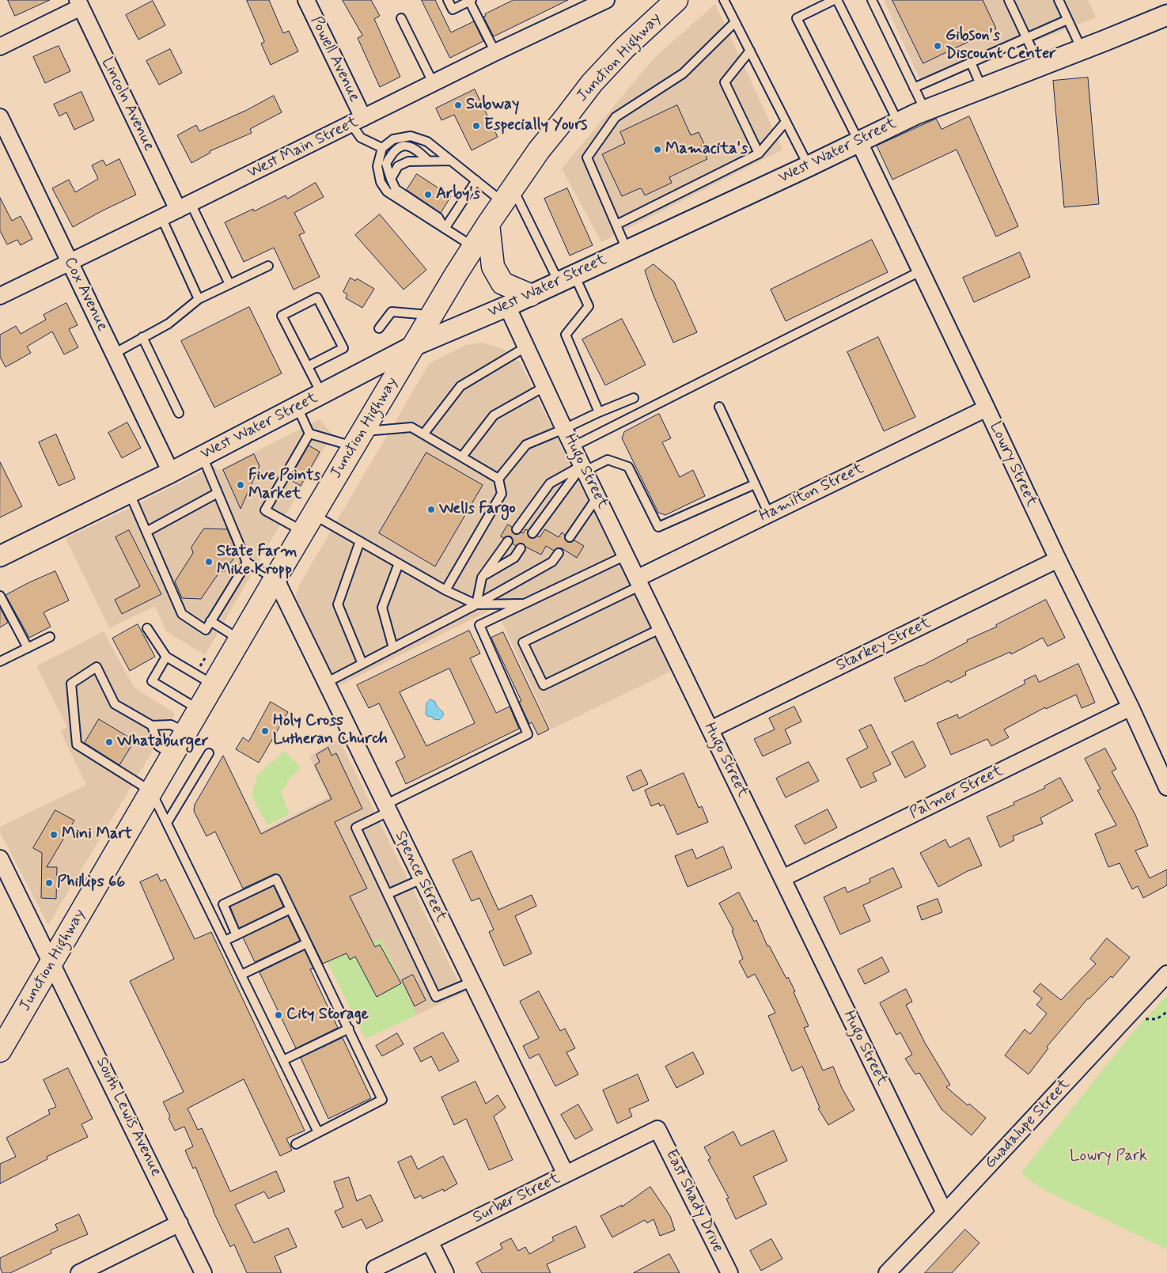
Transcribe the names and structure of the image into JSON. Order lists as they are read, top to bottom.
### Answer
{
  "streets": {
    "main road": ["Junction Highway"],
    "street": [
      "Powell Avenue",
      "Lincoln Avenue",
      "West Main Street",
      "West Water Street",
      "Cox Avenue",
      "Lowry Street",
      "Hugo Street",
      "Hamilton Street",
      "Starkey Street",
      "Palmer Street",
      "Spence Street",
      "South Lewis Avenue",
      "Guadalupe Street",
      "Surber Street",
      "East Shady Drive"
    ]
  },
  "crossings": [
    ["Junction Highway", "West Water Street"],
    ["Junction Highway", "Spence Street"],
    ["Junction Highway", "South Lewis Avenue"],
    ["Powell Avenue", "West Main Street"],
    ["Lincoln Avenue", "West Main Street"],
    ["West Main Street", "Cox Avenue"],
    ["West Water Street", "Cox Avenue"],
    ["West Water Street", "Lowry Street"],
    ["West Water Street", "Hugo Street"],
    ["Lowry Street", "Hamilton Street"],
    ["Lowry Street", "Starkey Street"],
    ["Lowry Street", "Palmer Street"],
    ["Hugo Street", "Hamilton Street"],
    ["Hugo Street", "Starkey Street"],
    ["Hugo Street", "Palmer Street"],
    ["Hugo Street", "Guadalupe Street"],
    ["Spence Street", "Surber Street"],
    ["Surber Street", "East Shady Drive"]
  ],
  "parks": ["Lowry Park"],
  "places": [
    "Gibson's Discount Center",
    "Subway",
    "Especially Yours",
    "Mamacita's",
    "Arby's",
    "Five Points Market",
    "Wells Fargo",
    "State Farm Mike Kropp",
    "Holy Cross Lutheran Church",
    "Whataburger",
    "Mini Mart",
    "Phillips 66",
    "City Storage"
  ]
}
